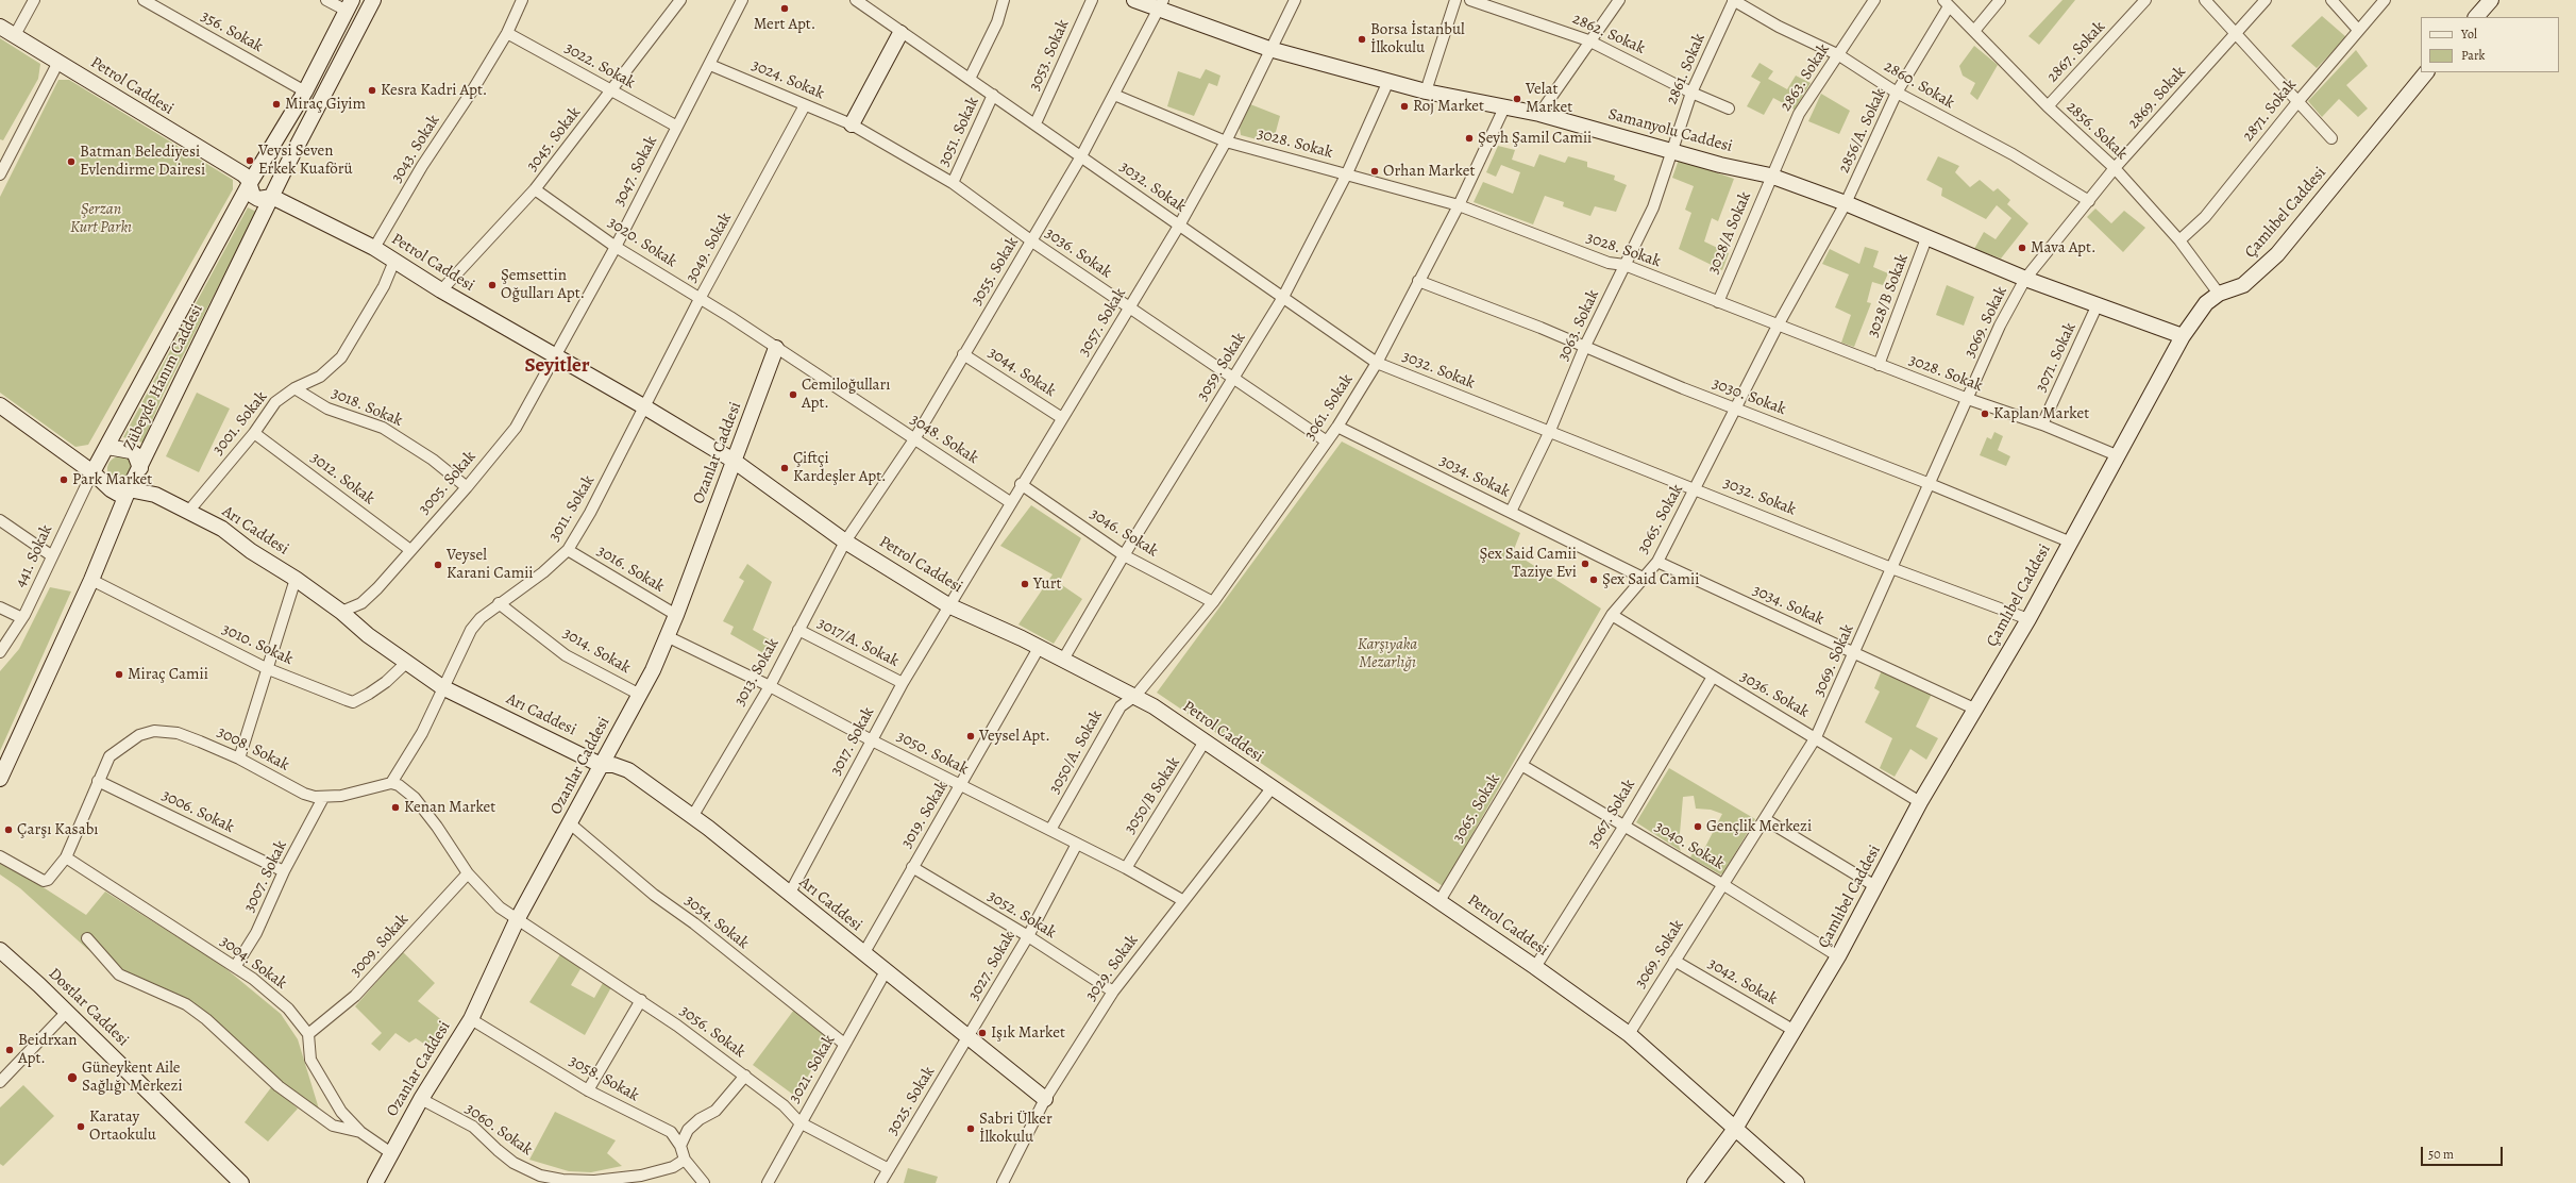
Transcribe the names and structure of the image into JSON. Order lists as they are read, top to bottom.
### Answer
{
  "streets": {
    "street": [
      "356. Sokak",
      "2862. Sokak",
      "2867. Sokak",
      "3053. Sokak",
      "3022. Sokak",
      "2861. Sokak",
      "2863. Sokak",
      "3024. Sokak",
      "2860. Sokak",
      "Petrol Caddesi",
      "2869. Sokak",
      "2871. Sokak",
      "Samanyolu Caddesi",
      "2856/A. Sokak",
      "2856. Sokak",
      "3051. Sokak",
      "3045. Sokak",
      "3028. Sokak",
      "3043. Sokak",
      "3047. Sokak",
      "3032. Sokak",
      "Çamlıbel Caddesi",
      "3028/A Sokak",
      "3020. Sokak",
      "3049. Sokak",
      "3036. Sokak",
      "3055. Sokak",
      "3028/B Sokak",
      "3057. Sokak",
      "3069. Sokak",
      "3063. Sokak",
      "3071. Sokak",
      "3059. Sokak",
      "3044. Sokak",
      "Zübeyde Hanım Caddesi",
      "3030. Sokak",
      "3018. Sokak",
      "3061. Sokak",
      "3001. Sokak",
      "3048. Sokak",
      "Ozanlar Caddesi",
      "3034. Sokak",
      "3012. Sokak",
      "3005. Sokak",
      "3011. Sokak",
      "3065. Sokak",
      "Arı Caddesi",
      "3046. Sokak",
      "441. Sokak",
      "3016. Sokak",
      "3017/A. Sokak",
      "3010. Sokak",
      "3014. Sokak",
      "3013. Sokak",
      "3017. Sokak",
      "3008. Sokak",
      "3050/A. Sokak",
      "3050. Sokak",
      "3050/B Sokak",
      "3006. Sokak",
      "3067. Sokak",
      "3019. Sokak",
      "3040. Sokak",
      "3007. Sokak",
      "3052. Sokak",
      "3054. Sokak",
      "3009. Sokak",
      "3004. Sokak",
      "3027. Sokak",
      "3029. Sokak",
      "3042. Sokak",
      "Dostlar Caddesi",
      "3056. Sokak",
      "3021. Sokak",
      "3058. Sokak",
      "3025. Sokak",
      "3060. Sokak"
    ]
  },
  "crossings": [
    ["356. Sokak", "Zübeyde Hanım Caddesi"],
    ["2862. Sokak", "2861. Sokak"],
    ["2867. Sokak", "2856. Sokak"],
    ["3053. Sokak", "3032. Sokak"],
    ["3022. Sokak", "3045. Sokak"],
    ["3022. Sokak", "3043. Sokak"],
    ["3022. Sokak", "3047. Sokak"],
    ["2861. Sokak", "2860. Sokak"],
    ["2861. Sokak", "Samanyolu Caddesi"],
    ["2861. Sokak", "3063. Sokak"],
    ["2863. Sokak", "2860. Sokak"],
    ["2863. Sokak", "Samanyolu Caddesi"],
    ["2863. Sokak", "3028/A Sokak"],
    ["3024. Sokak", "3047. Sokak"],
    ["3024. Sokak", "3049. Sokak"],
    ["3024. Sokak", "3036. Sokak"],
    ["2860. Sokak", "2869. Sokak"],
    ["2860. Sokak", "2856/A. Sokak"],
    ["Petrol Caddesi", "3045. Sokak"],
    ["Petrol Caddesi", "3043. Sokak"],
    ["Petrol Caddesi", "3047. Sokak"],
    ["Petrol Caddesi", "Çamlıbel Caddesi"],
    ["Petrol Caddesi", "3049. Sokak"],
    ["Petrol Caddesi", "3055. Sokak"],
    ["Petrol Caddesi", "3057. Sokak"],
    ["Petrol Caddesi", "3069. Sokak"],
    ["Petrol Caddesi", "3059. Sokak"],
    ["Petrol Caddesi", "Zübeyde Hanım Caddesi"],
    ["Petrol Caddesi", "3061. Sokak"],
    ["Petrol Caddesi", "3001. Sokak"],
    ["Petrol Caddesi", "Ozanlar Caddesi"],
    ["Petrol Caddesi", "3005. Sokak"],
    ["Petrol Caddesi", "3011. Sokak"],
    ["Petrol Caddesi", "3065. Sokak"],
    ["Petrol Caddesi", "3013. Sokak"],
    ["Petrol Caddesi", "3017. Sokak"],
    ["Petrol Caddesi", "3050/A. Sokak"],
    ["Petrol Caddesi", "3050/B Sokak"],
    ["Petrol Caddesi", "3067. Sokak"],
    ["Petrol Caddesi", "3019. Sokak"],
    ["Petrol Caddesi", "3029. Sokak"],
    ["2869. Sokak", "Samanyolu Caddesi"],
    ["2869. Sokak", "2856. Sokak"],
    ["2869. Sokak", "3069. Sokak"],
    ["2871. Sokak", "2856. Sokak"],
    ["Samanyolu Caddesi", "2856/A. Sokak"],
    ["Samanyolu Caddesi", "Çamlıbel Caddesi"],
    ["Samanyolu Caddesi", "3028/A Sokak"],
    ["Samanyolu Caddesi", "3055. Sokak"],
    ["Samanyolu Caddesi", "3028/B Sokak"],
    ["Samanyolu Caddesi", "3057. Sokak"],
    ["Samanyolu Caddesi", "3069. Sokak"],
    ["Samanyolu Caddesi", "3063. Sokak"],
    ["Samanyolu Caddesi", "3071. Sokak"],
    ["Samanyolu Caddesi", "3059. Sokak"],
    ["Samanyolu Caddesi", "3061. Sokak"],
    ["Samanyolu Caddesi", "3065. Sokak"],
    ["2856/A. Sokak", "2856. Sokak"],
    ["2856/A. Sokak", "3065. Sokak"],
    ["2856. Sokak", "Çamlıbel Caddesi"],
    ["3051. Sokak", "3032. Sokak"],
    ["3051. Sokak", "3036. Sokak"],
    ["3045. Sokak", "3020. Sokak"],
    ["3028. Sokak", "Çamlıbel Caddesi"],
    ["3028. Sokak", "3028/A Sokak"],
    ["3028. Sokak", "3055. Sokak"],
    ["3028. Sokak", "3028/B Sokak"],
    ["3028. Sokak", "3057. Sokak"],
    ["3028. Sokak", "3069. Sokak"],
    ["3028. Sokak", "3063. Sokak"],
    ["3028. Sokak", "3071. Sokak"],
    ["3028. Sokak", "3059. Sokak"],
    ["3028. Sokak", "3061. Sokak"],
    ["3028. Sokak", "3065. Sokak"],
    ["3047. Sokak", "3020. Sokak"],
    ["3047. Sokak", "3005. Sokak"],
    ["3032. Sokak", "Çamlıbel Caddesi"],
    ["3032. Sokak", "3055. Sokak"],
    ["3032. Sokak", "3057. Sokak"],
    ["3032. Sokak", "3069. Sokak"],
    ["3032. Sokak", "3063. Sokak"],
    ["3032. Sokak", "3059. Sokak"],
    ["3032. Sokak", "3061. Sokak"],
    ["3032. Sokak", "3065. Sokak"],
    ["Çamlıbel Caddesi", "3036. Sokak"],
    ["Çamlıbel Caddesi", "3030. Sokak"],
    ["Çamlıbel Caddesi", "3034. Sokak"],
    ["Çamlıbel Caddesi", "3040. Sokak"],
    ["Çamlıbel Caddesi", "3042. Sokak"],
    ["3020. Sokak", "3049. Sokak"],
    ["3020. Sokak", "3048. Sokak"],
    ["3020. Sokak", "Ozanlar Caddesi"],
    ["3049. Sokak", "3011. Sokak"],
    ["3036. Sokak", "3055. Sokak"],
    ["3036. Sokak", "3057. Sokak"],
    ["3036. Sokak", "3069. Sokak"],
    ["3036. Sokak", "3059. Sokak"],
    ["3036. Sokak", "3061. Sokak"],
    ["3036. Sokak", "3065. Sokak"],
    ["3036. Sokak", "3067. Sokak"],
    ["3055. Sokak", "3044. Sokak"],
    ["3055. Sokak", "3048. Sokak"],
    ["3055. Sokak", "3013. Sokak"],
    ["3057. Sokak", "3044. Sokak"],
    ["3057. Sokak", "3048. Sokak"],
    ["3057. Sokak", "3046. Sokak"],
    ["3057. Sokak", "3017. Sokak"],
    ["3069. Sokak", "3030. Sokak"],
    ["3069. Sokak", "3034. Sokak"],
    ["3069. Sokak", "3040. Sokak"],
    ["3069. Sokak", "3042. Sokak"],
    ["3063. Sokak", "3030. Sokak"],
    ["3063. Sokak", "3034. Sokak"],
    ["3059. Sokak", "3046. Sokak"],
    ["Zübeyde Hanım Caddesi", "Arı Caddesi"],
    ["Zübeyde Hanım Caddesi", "441. Sokak"],
    ["Zübeyde Hanım Caddesi", "3010. Sokak"],
    ["3030. Sokak", "3061. Sokak"],
    ["3030. Sokak", "3065. Sokak"],
    ["3018. Sokak", "3001. Sokak"],
    ["3018. Sokak", "3005. Sokak"],
    ["3061. Sokak", "3034. Sokak"],
    ["3061. Sokak", "3046. Sokak"],
    ["3061. Sokak", "3050/A. Sokak"],
    ["3001. Sokak", "3012. Sokak"],
    ["3001. Sokak", "Arı Caddesi"],
    ["3048. Sokak", "Ozanlar Caddesi"],
    ["Ozanlar Caddesi", "Arı Caddesi"],
    ["Ozanlar Caddesi", "3016. Sokak"],
    ["Ozanlar Caddesi", "3014. Sokak"],
    ["Ozanlar Caddesi", "3050. Sokak"],
    ["Ozanlar Caddesi", "3054. Sokak"],
    ["Ozanlar Caddesi", "3056. Sokak"],
    ["Ozanlar Caddesi", "3058. Sokak"],
    ["Ozanlar Caddesi", "3060. Sokak"],
    ["3034. Sokak", "3065. Sokak"],
    ["3012. Sokak", "3005. Sokak"],
    ["3005. Sokak", "Arı Caddesi"],
    ["3011. Sokak", "Arı Caddesi"],
    ["3011. Sokak", "3016. Sokak"],
    ["3011. Sokak", "3014. Sokak"],
    ["3011. Sokak", "3008. Sokak"],
    ["3065. Sokak", "3040. Sokak"],
    ["Arı Caddesi", "441. Sokak"],
    ["Arı Caddesi", "3010. Sokak"],
    ["Arı Caddesi", "3013. Sokak"],
    ["Arı Caddesi", "3017. Sokak"],
    ["Arı Caddesi", "3019. Sokak"],
    ["Arı Caddesi", "3027. Sokak"],
    ["Arı Caddesi", "3029. Sokak"],
    ["Arı Caddesi", "3021. Sokak"],
    ["Arı Caddesi", "3025. Sokak"],
    ["3017/A. Sokak", "3013. Sokak"],
    ["3017/A. Sokak", "3017. Sokak"],
    ["3013. Sokak", "3050. Sokak"],
    ["3017. Sokak", "3050. Sokak"],
    ["3008. Sokak", "3006. Sokak"],
    ["3008. Sokak", "3007. Sokak"],
    ["3008. Sokak", "3004. Sokak"],
    ["3050/A. Sokak", "3050. Sokak"],
    ["3050. Sokak", "3050/B Sokak"],
    ["3050. Sokak", "3019. Sokak"],
    ["3050. Sokak", "3027. Sokak"],
    ["3050. Sokak", "3029. Sokak"],
    ["3006. Sokak", "3007. Sokak"],
    ["3067. Sokak", "3040. Sokak"],
    ["3019. Sokak", "3052. Sokak"],
    ["3007. Sokak", "3004. Sokak"],
    ["3052. Sokak", "3027. Sokak"],
    ["3052. Sokak", "3029. Sokak"],
    ["3054. Sokak", "3021. Sokak"],
    ["3009. Sokak", "3004. Sokak"],
    ["3027. Sokak", "3025. Sokak"],
    ["3056. Sokak", "3021. Sokak"],
    ["3056. Sokak", "3025. Sokak"],
    ["3058. Sokak", "3060. Sokak"]
  ],
  "districts": ["Seyitler"],
  "parks": ["Şerzan Kurt Parkı", "Karşıyaka Mezarlığı"],
  "places": [
    "Mert Apt.",
    "Borsa İstanbul İlkokulu",
    "Kesra Kadri Apt.",
    "Velat Market",
    "Miraç Giyim",
    "Roj Market",
    "Şeyh Şamil Camii",
    "Veysi Seven Erkek Kuaförü",
    "Batman Belediyesi Evlendirme Dairesi",
    "Orhan Market",
    "Mava Apt.",
    "Şemsettin Oğulları Apt.",
    "Cemiloğulları Apt.",
    "Kaplan Market",
    "Çiftçi Kardeşler Apt.",
    "Park Market",
    "Şex Said Camii Taziye Evi",
    "Veysel Karani Camii",
    "Şex Said Camii",
    "Yurt",
    "Miraç Camii",
    "Veysel Apt.",
    "Kenan Market",
    "Gençlik Merkezi",
    "Çarşı Kasabı",
    "Işık Market",
    "Beidrxan Apt.",
    "Güneykent Aile Sağlığı Merkezi",
    "Karatay Ortaokulu",
    "Sabri Ülker İlkokulu"
  ],
  "legend": ["Yol", "Park"],
  "scale_bar": "50 m"
}
